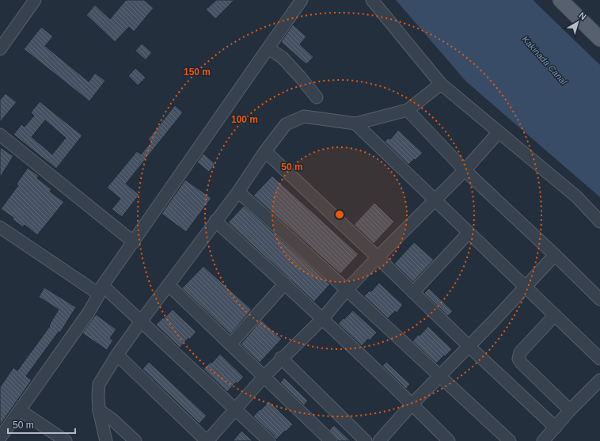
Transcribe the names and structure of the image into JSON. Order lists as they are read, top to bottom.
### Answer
{
  "water": ["Kakinada Canal"],
  "scale_bar": "50 m",
  "north": "top right",
  "rings": ["150 m", "100 m", "50 m"]
}
